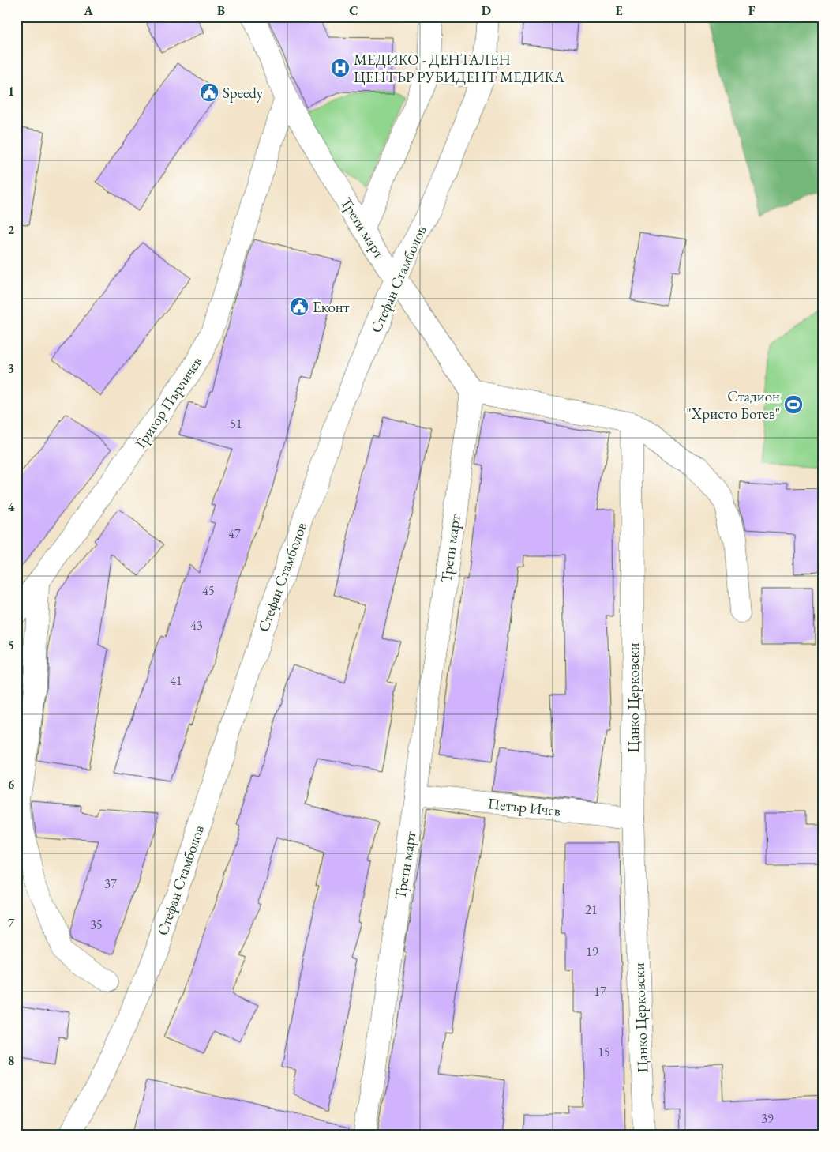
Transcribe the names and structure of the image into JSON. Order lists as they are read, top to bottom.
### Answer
{
  "streets": {
    "street": [
      "Трети март",
      "Стефан Стамболов",
      "Григор Пърличев",
      "Цанко Церковски",
      "Петър Ичев"
    ]
  },
  "crossings": [
    ["Трети март", "Стефан Стамболов"],
    ["Трети март", "Григор Пърличев"],
    ["Трети март", "Петър Ичев"],
    ["Цанко Церковски", "Петър Ичев"]
  ],
  "places": {
    "hospital": ["МЕДИКО - ДЕНТАЛЕН ЦЕНТЪР РУБИДЕНТ МЕДИКА"],
    "public building": ["Speedy", "Еконт"],
    "sports": ["Стадион \"Христо Ботев\""]
  },
  "house_numbers": [
    "51",
    "47",
    "45",
    "43",
    "41",
    "37",
    "21",
    "35",
    "19",
    "17",
    "15",
    "39"
  ],
  "grid": {
    "columns": [
      "A",
      "B",
      "C",
      "D",
      "E",
      "F"
    ],
    "rows": [
      "1",
      "2",
      "3",
      "4",
      "5",
      "6",
      "7",
      "8"
    ]
  }
}
